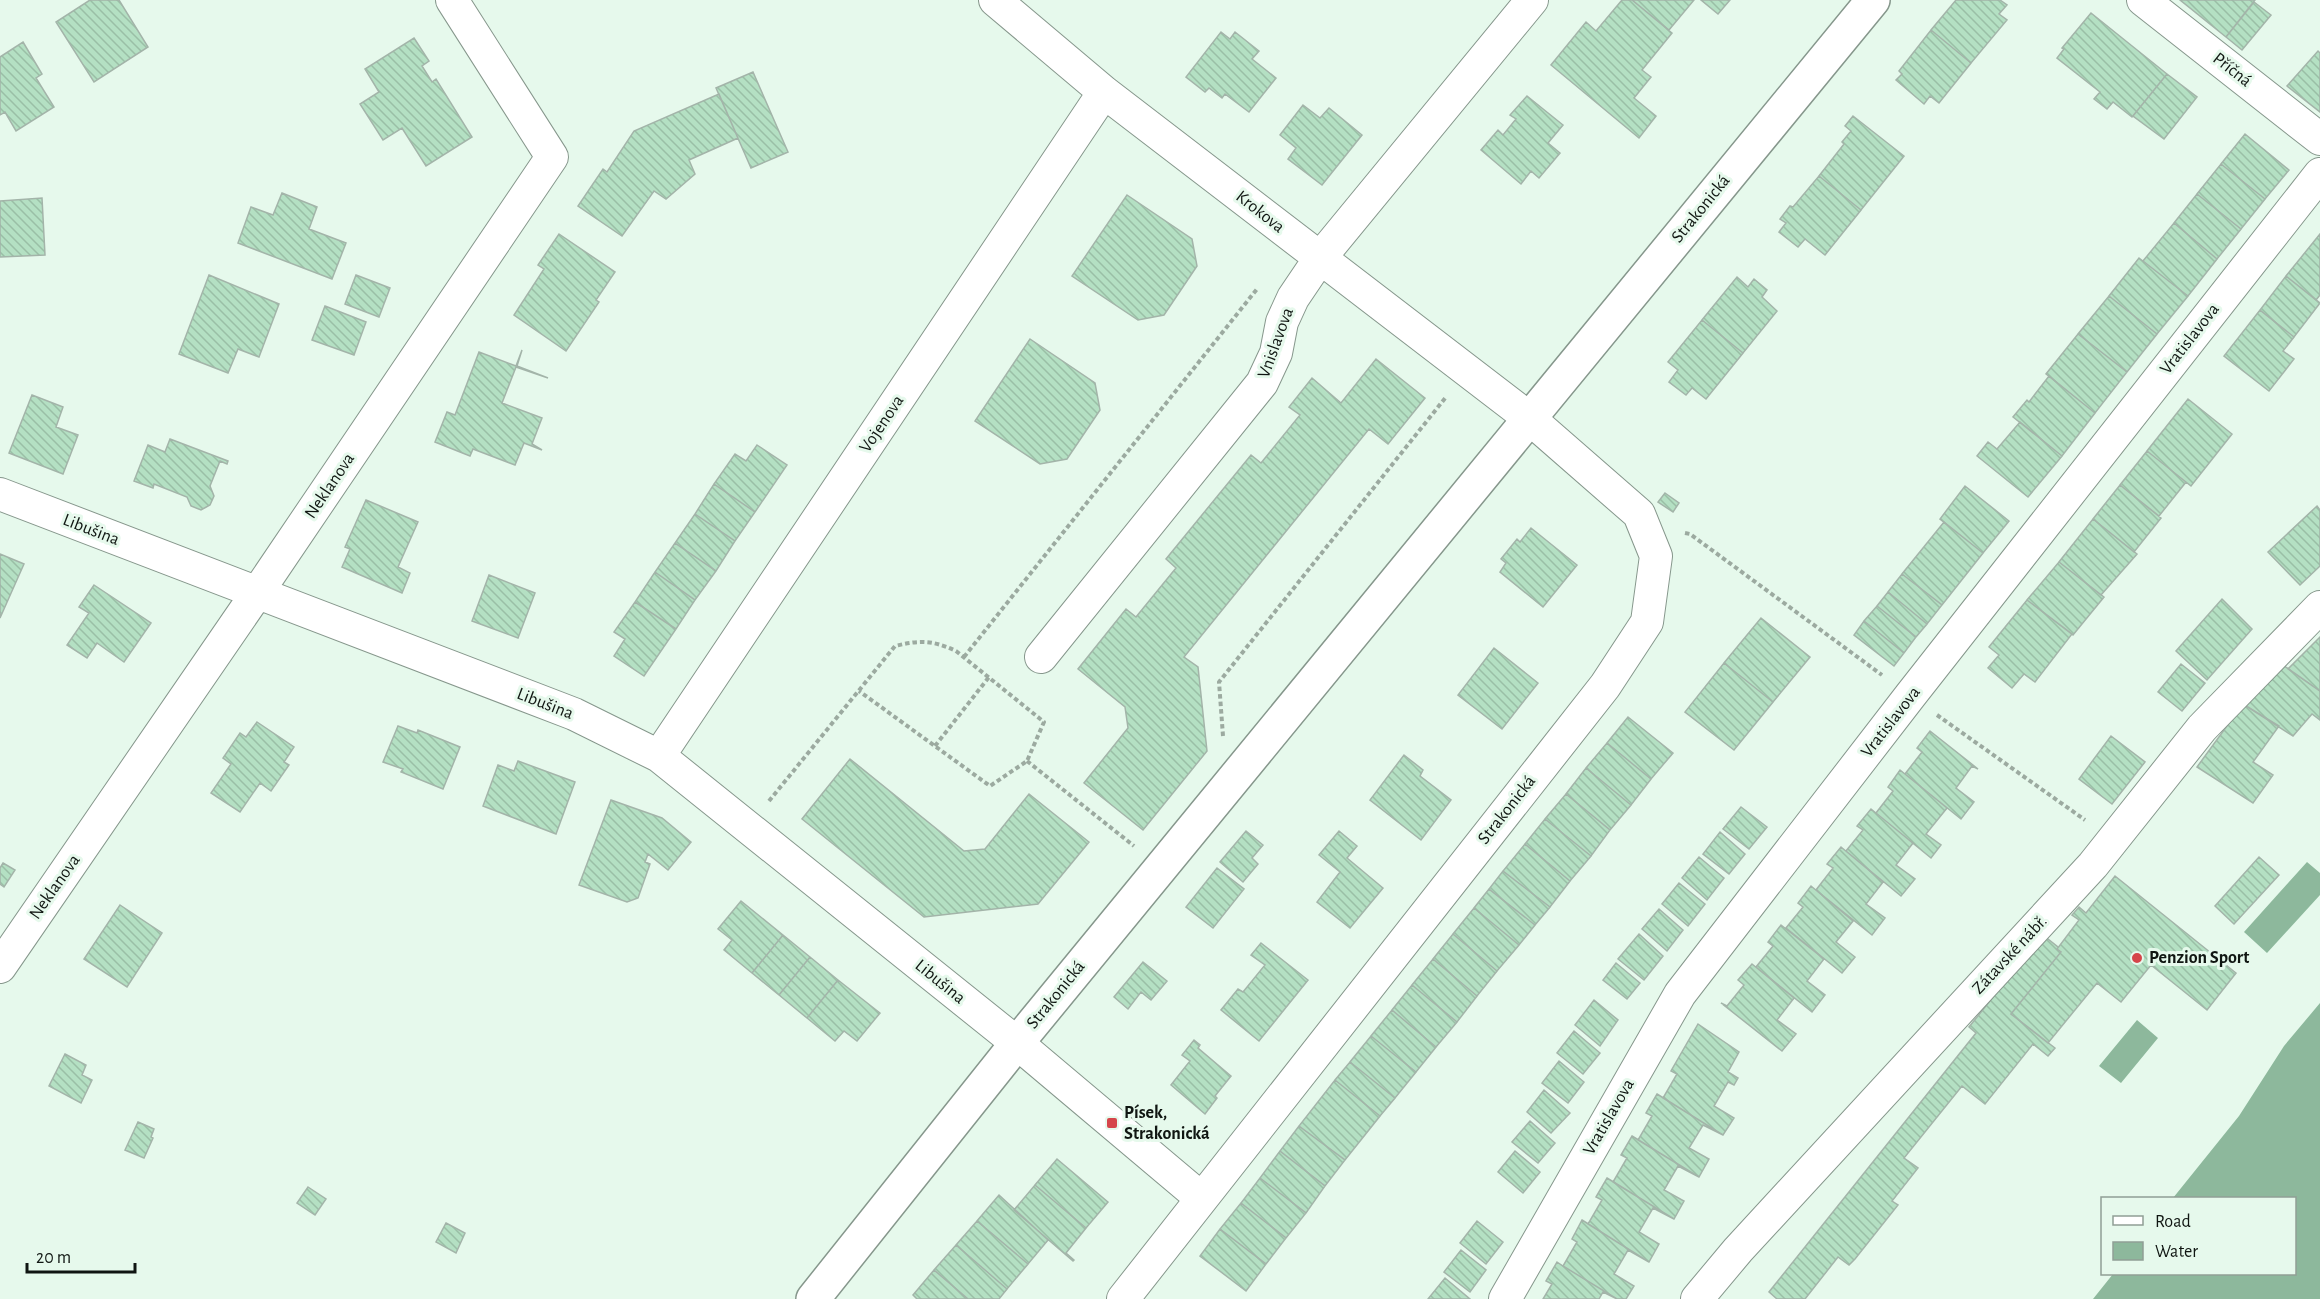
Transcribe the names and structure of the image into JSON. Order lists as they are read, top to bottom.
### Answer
{
  "streets": {
    "main road": ["Strakonická"],
    "street": [
      "Příčná",
      "Krokova",
      "Vratislavova",
      "Vnislavova",
      "Vojenova",
      "Neklanova",
      "Libušina",
      "Zátavské nábř."
    ]
  },
  "crossings": [
    ["Strakonická", "Krokova"],
    ["Strakonická", "Libušina"],
    ["Krokova", "Vnislavova"],
    ["Krokova", "Vojenova"],
    ["Vojenova", "Libušina"],
    ["Neklanova", "Libušina"]
  ],
  "places": {
    "other": ["Penzion Sport"],
    "transit": ["Písek, Strakonická"]
  },
  "legend": ["Road", "Water"],
  "scale_bar": "20 m"
}
